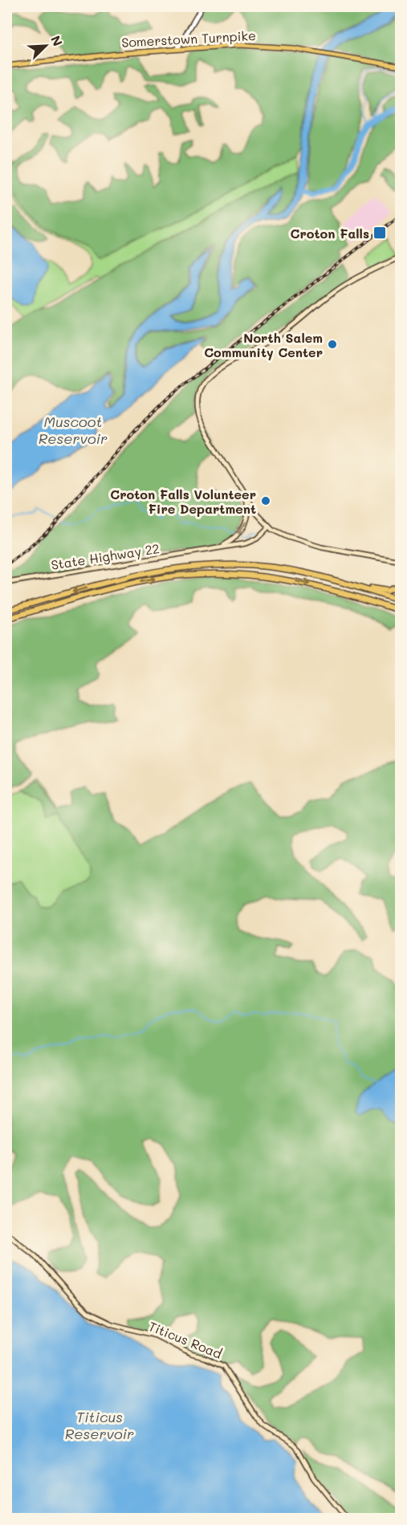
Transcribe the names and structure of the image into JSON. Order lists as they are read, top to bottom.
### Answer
{
  "streets": {
    "main road": ["Somerstown Turnpike", "State Highway 22", "Titicus Road"]
  },
  "water": ["Muscoot Reservoir", "Titicus Reservoir"],
  "places": {
    "transit": ["Croton Falls"],
    "other": ["North Salem Community Center", "Croton Falls Volunteer Fire Department"]
  },
  "north": "top right"
}
